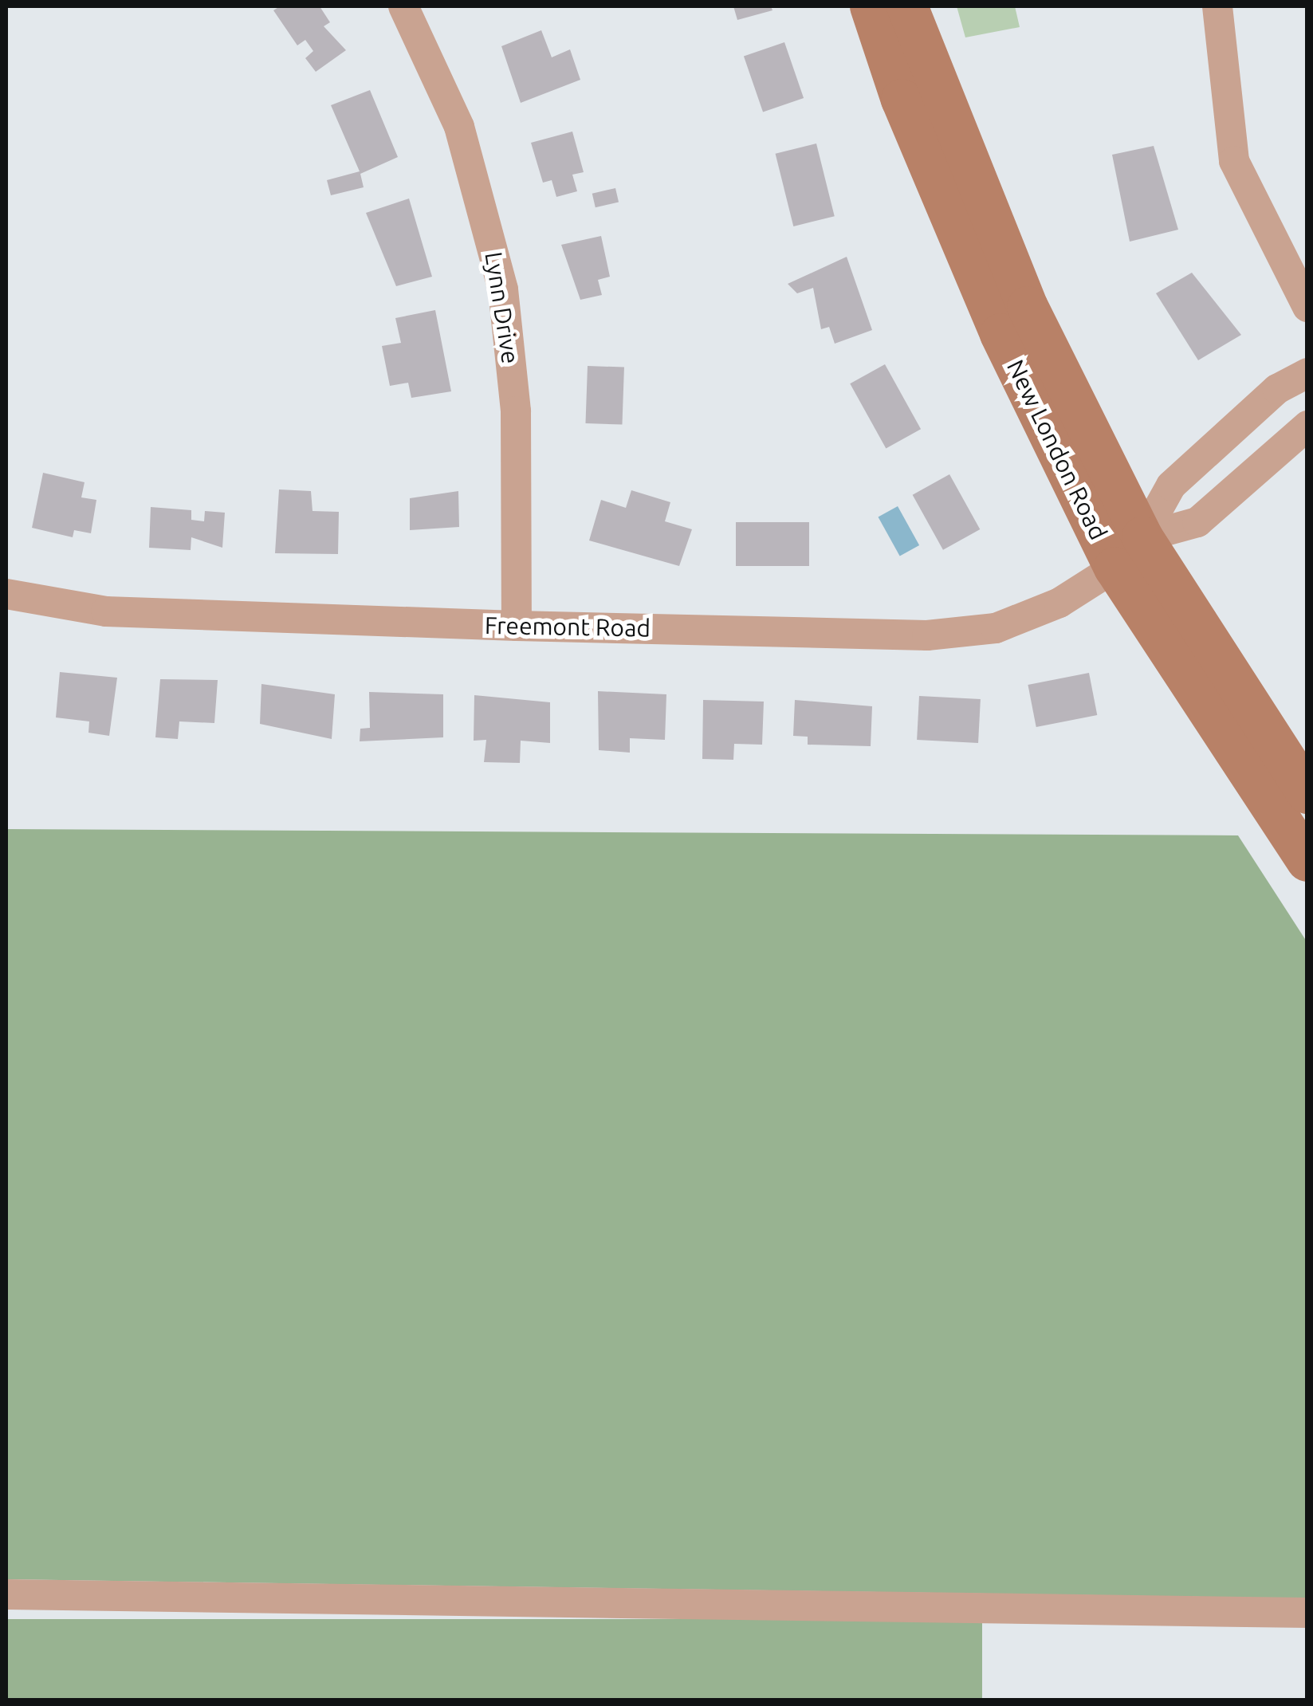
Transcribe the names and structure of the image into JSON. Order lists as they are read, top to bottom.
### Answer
{
  "streets": {
    "main road": ["New London Road"],
    "street": ["Lynn Drive", "Freemont Road"]
  },
  "crossings": [
    ["Lynn Drive", "Freemont Road"],
    ["New London Road", "Freemont Road"]
  ]
}
